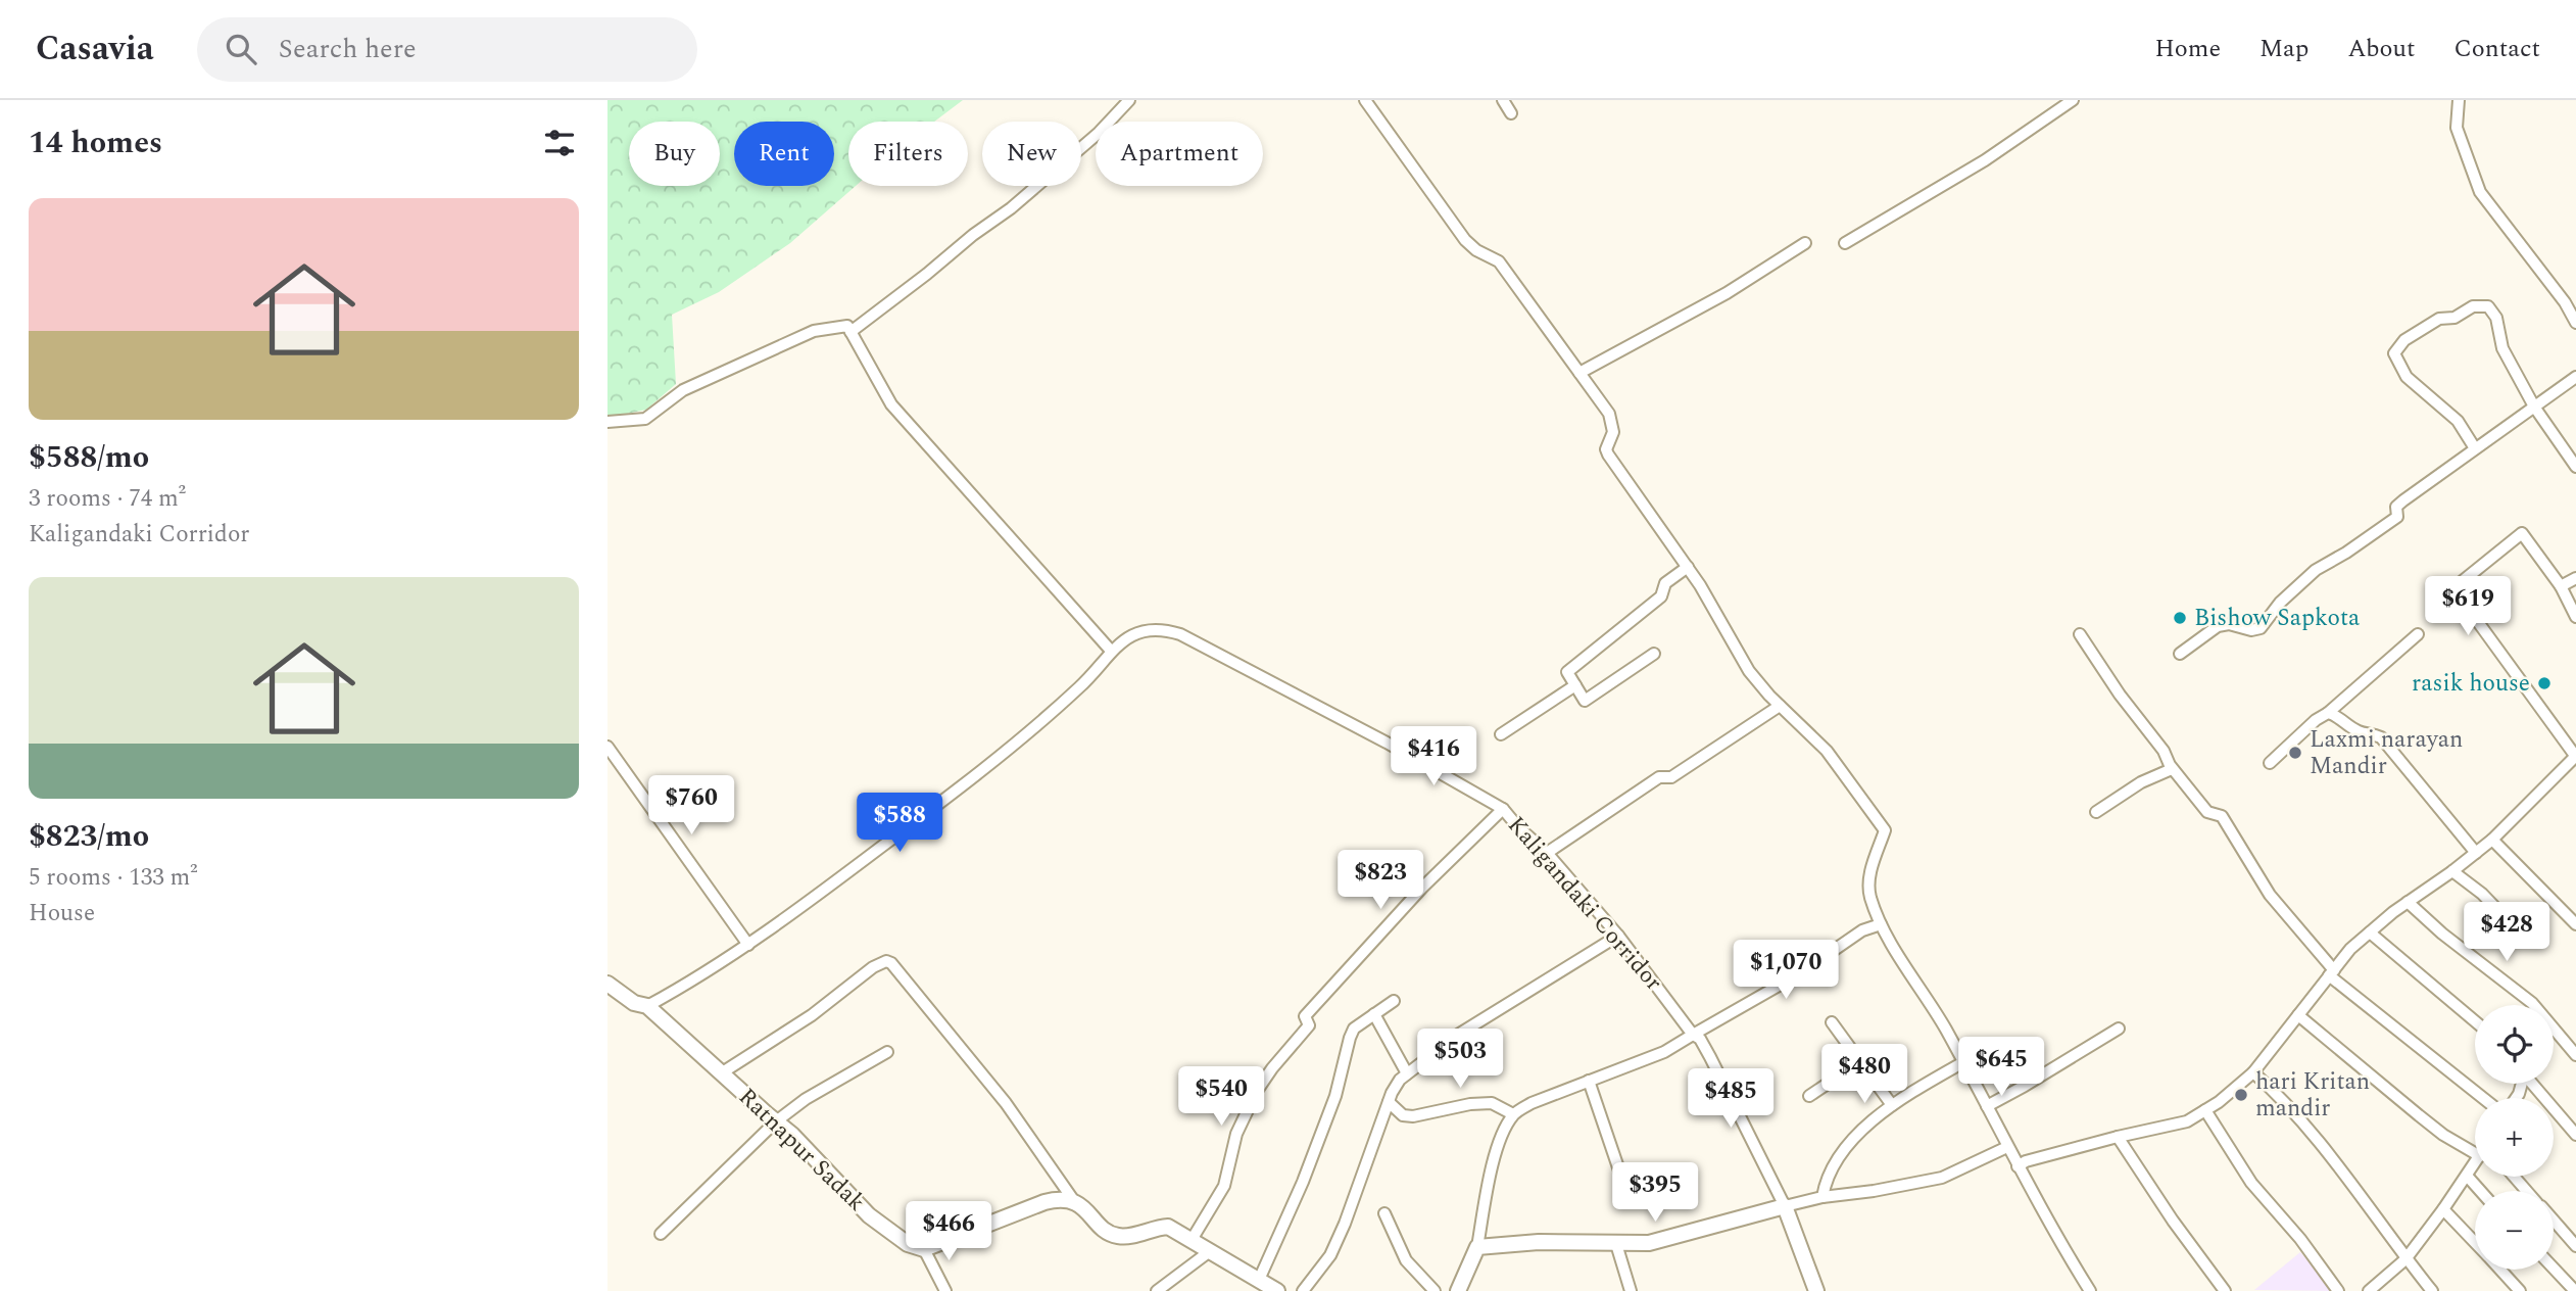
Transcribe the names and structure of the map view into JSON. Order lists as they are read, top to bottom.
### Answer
{
  "streets": {
    "main road": ["Ratnapur Sadak"],
    "street": ["Kaligandaki Corridor"]
  },
  "crossings": [
    ["Kaligandaki Corridor", "Ratnapur Sadak"]
  ],
  "places": [
    "Bishow Sapkota",
    "rasik house",
    "Laxmi narayan Mandir",
    "hari Kritan mandir"
  ],
  "page": {
    "header": "Casavia",
    "search": "Search here",
    "nav": [
      "Home",
      "Map",
      "About",
      "Contact"
    ],
    "heading": "14 homes",
    "chip": [
      "Buy",
      "Rent",
      "Filters",
      "New",
      "Apartment"
    ],
    "list": [
      {
        "name": "$588/mo",
        "note": "3 rooms · 74 m² · Kaligandaki Corridor"
      },
      {
        "name": "$823/mo",
        "note": "5 rooms · 133 m² · House"
      }
    ],
    "price": [
      "$619",
      "$416",
      "$760",
      "$588",
      "$823",
      "$428",
      "$1,070",
      "$503",
      "$645",
      "$480",
      "$540",
      "$485",
      "$395",
      "$466"
    ],
    "map_buttons": ["+", "−"]
  }
}
